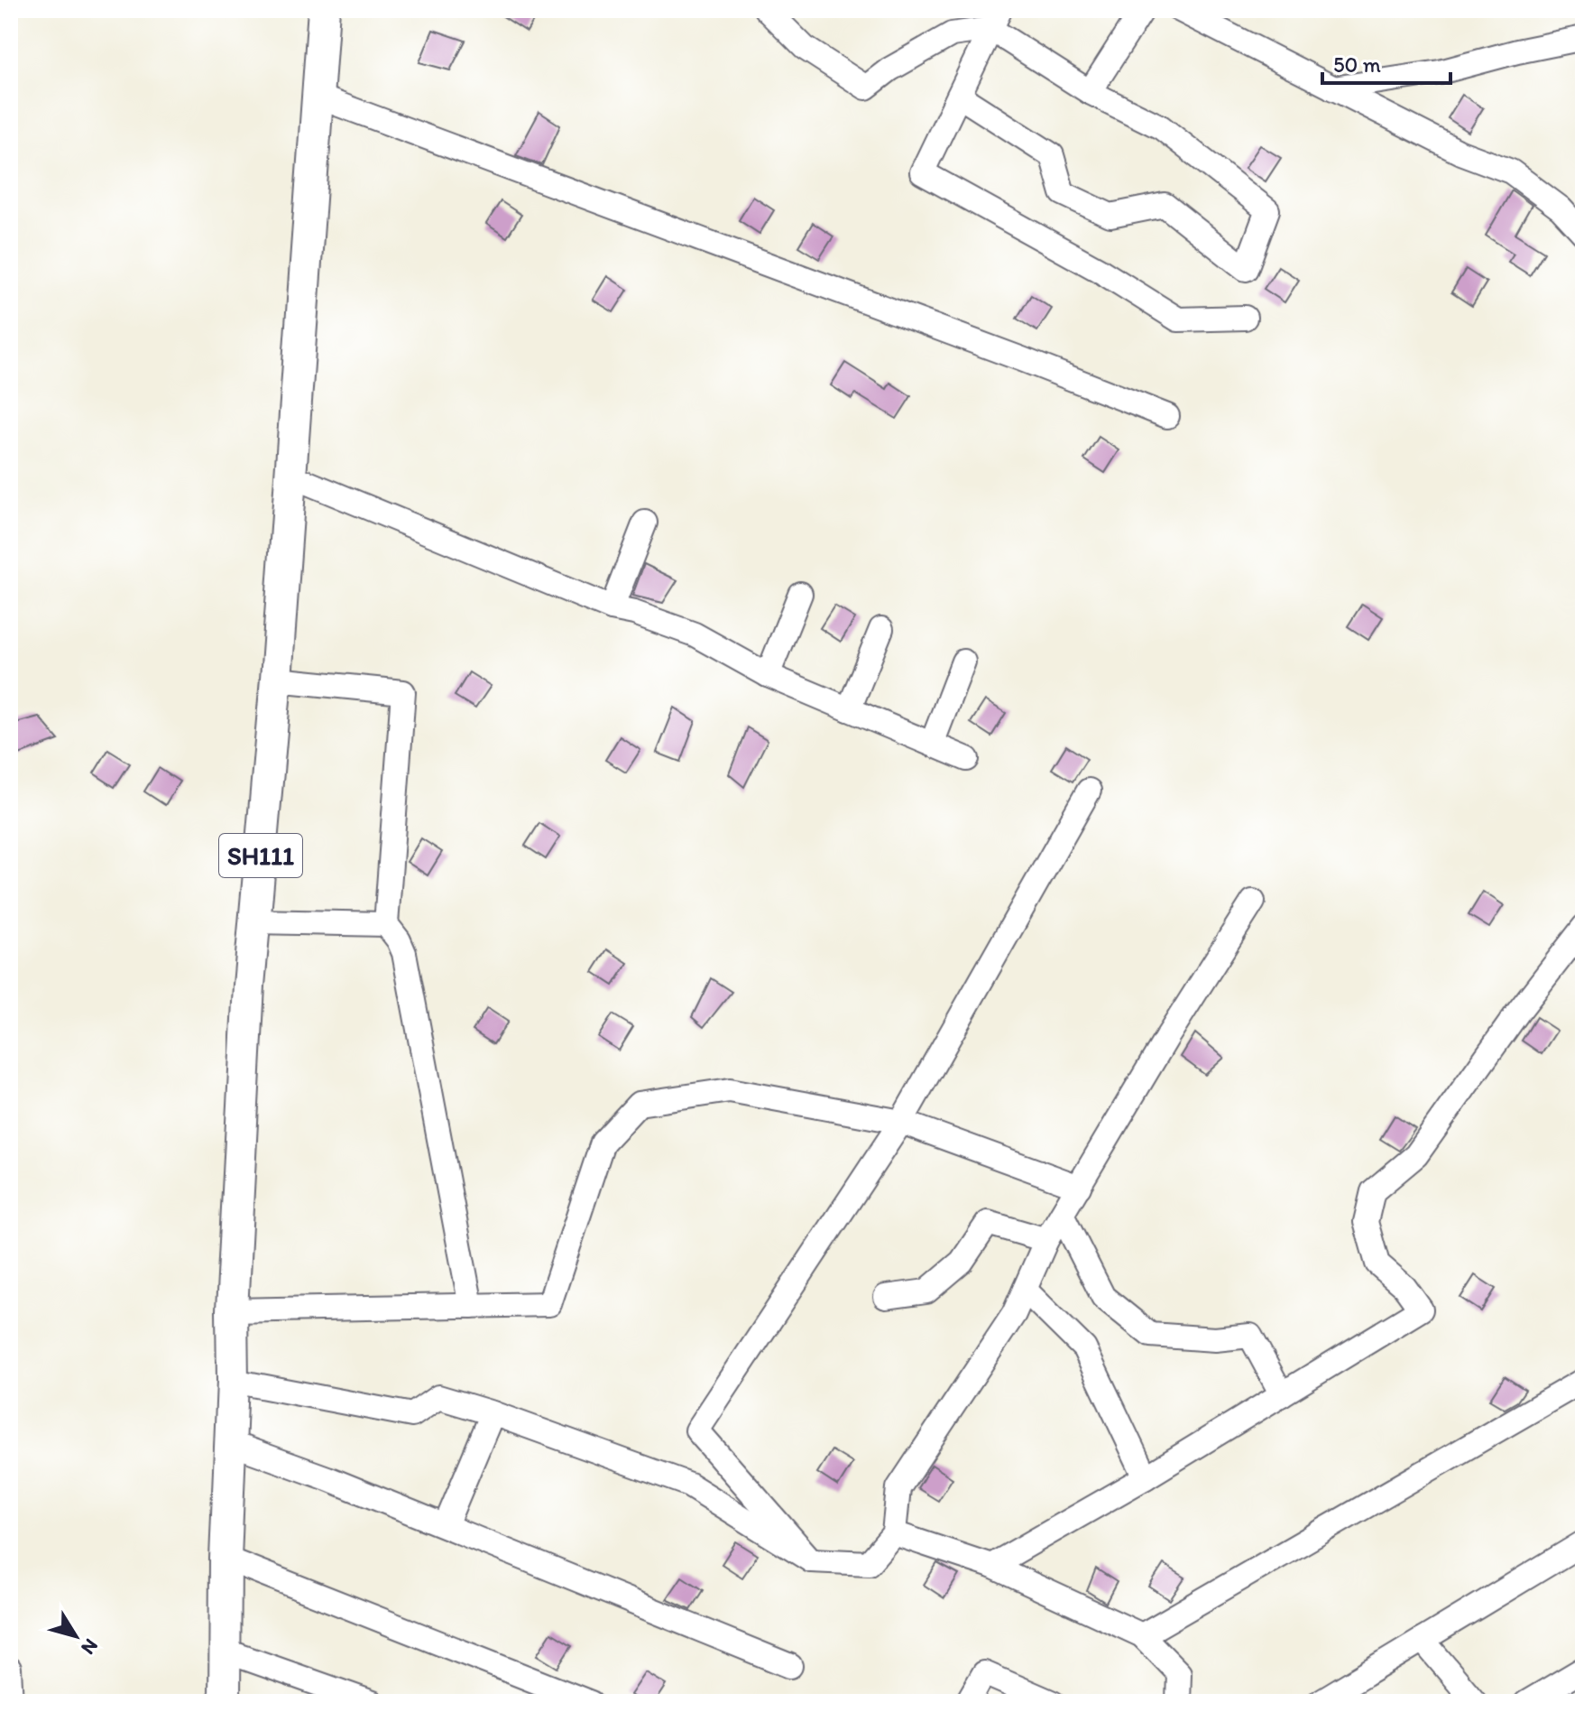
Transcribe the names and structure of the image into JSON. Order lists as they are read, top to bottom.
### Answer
{
  "streets": {
    "main road": ["SH111"]
  },
  "scale_bar": "50 m",
  "north": "bottom right"
}
